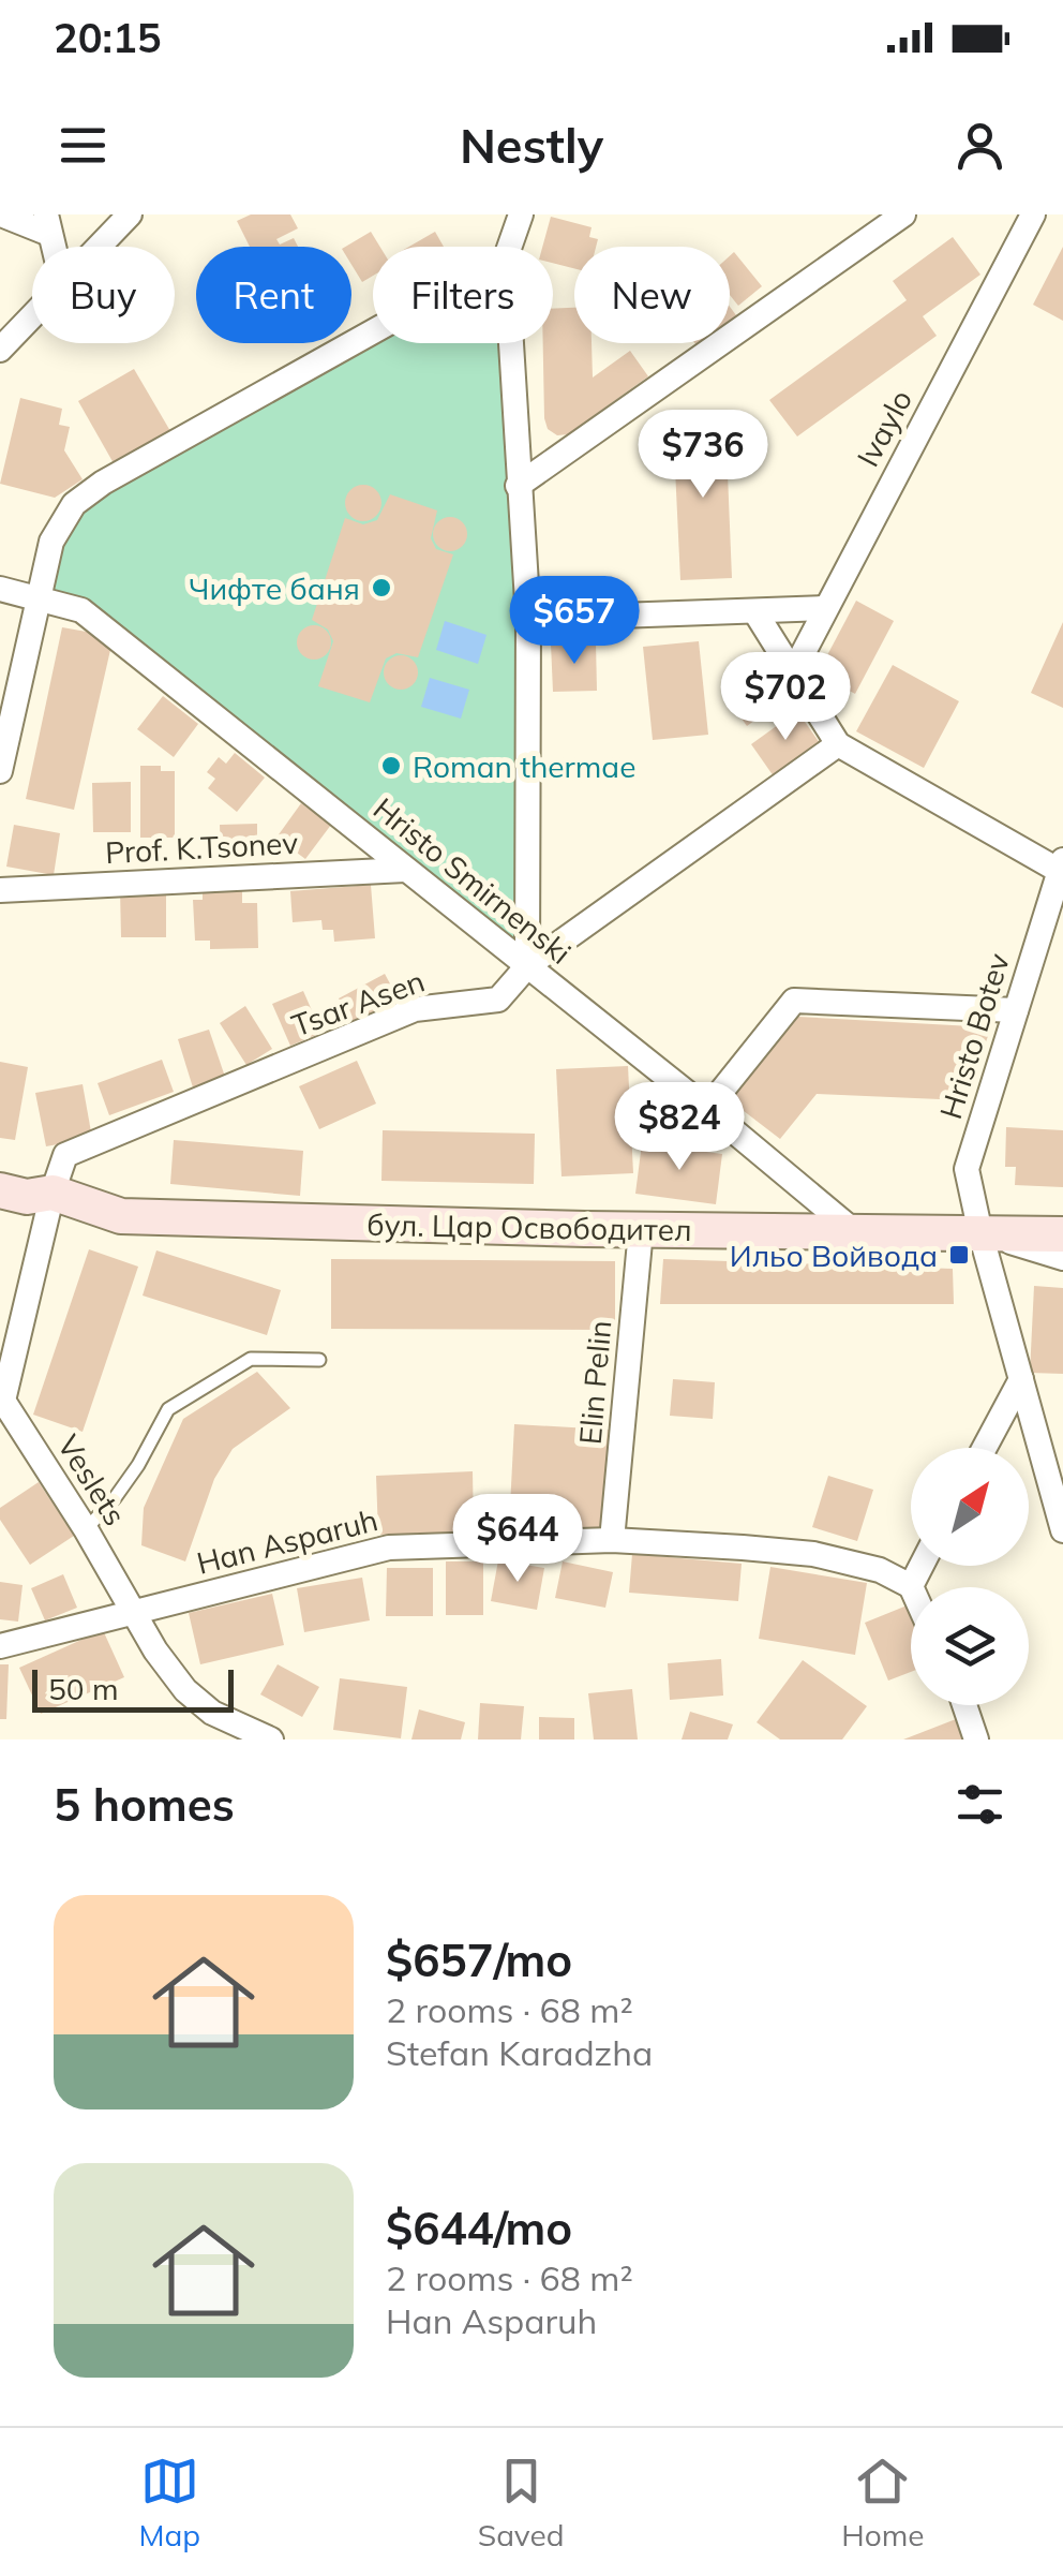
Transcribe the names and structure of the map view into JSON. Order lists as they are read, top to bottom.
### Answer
{
  "streets": {
    "main road": ["бул. Цар Освободител"],
    "street": [
      "Ivaylo",
      "Prof. K.Tsonev",
      "Hristo Smirnenski",
      "Tsar Asen",
      "Hristo Botev",
      "Elin Pelin",
      "Veslets",
      "Han Asparuh"
    ]
  },
  "crossings": [
    ["Prof. K.Tsonev", "Hristo Smirnenski"],
    ["Hristo Smirnenski", "Tsar Asen"],
    ["Hristo Smirnenski", "бул. Цар Освободител"],
    ["Tsar Asen", "бул. Цар Освободител"],
    ["Tsar Asen", "Veslets"],
    ["Hristo Botev", "бул. Цар Освободител"],
    ["бул. Цар Освободител", "Elin Pelin"],
    ["бул. Цар Освободител", "Veslets"],
    ["Elin Pelin", "Han Asparuh"],
    ["Veslets", "Han Asparuh"]
  ],
  "places": {
    "other": ["Чифте баня", "Roman thermae"],
    "transit": ["Ильо Войвода"]
  },
  "scale_bar": "50 m",
  "north": "top right",
  "page": {
    "status": "20:15",
    "header": "Nestly",
    "chip": [
      "Buy",
      "Rent",
      "Filters",
      "New"
    ],
    "price": [
      "$736",
      "$657",
      "$702",
      "$824",
      "$644"
    ],
    "scale": "50 m",
    "heading": "5 homes",
    "list": [
      {
        "name": "$657/mo",
        "note": "2 rooms · 68 m² · Stefan Karadzha"
      },
      {
        "name": "$644/mo",
        "note": "2 rooms · 68 m² · Han Asparuh"
      }
    ],
    "tabs": ["Map", "Saved", "Home"]
  }
}
